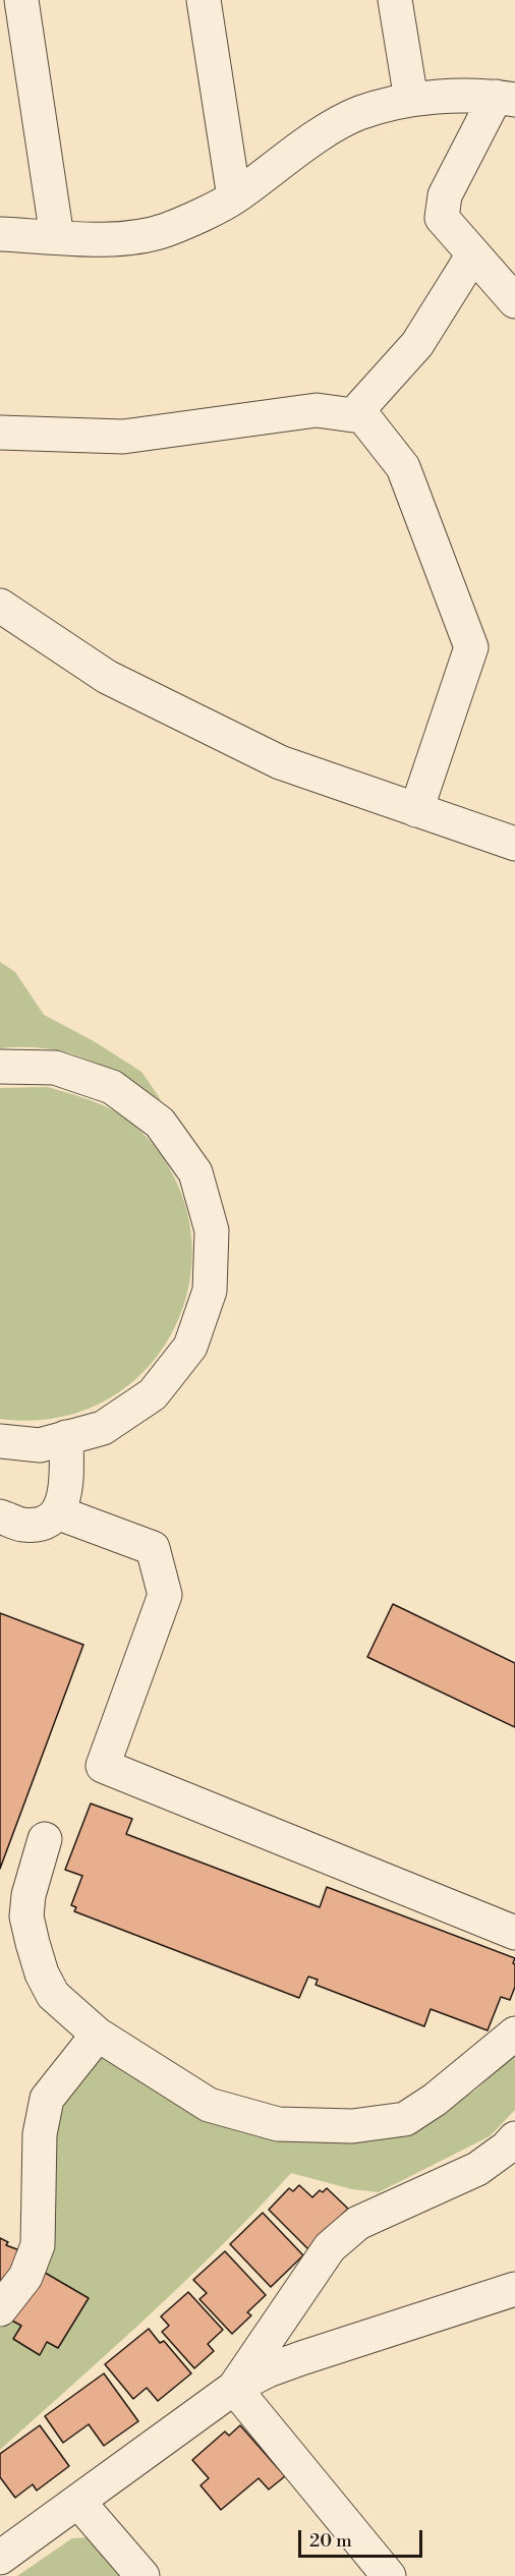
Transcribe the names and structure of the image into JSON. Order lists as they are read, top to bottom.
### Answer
{
  "scale_bar": "20 m"
}
